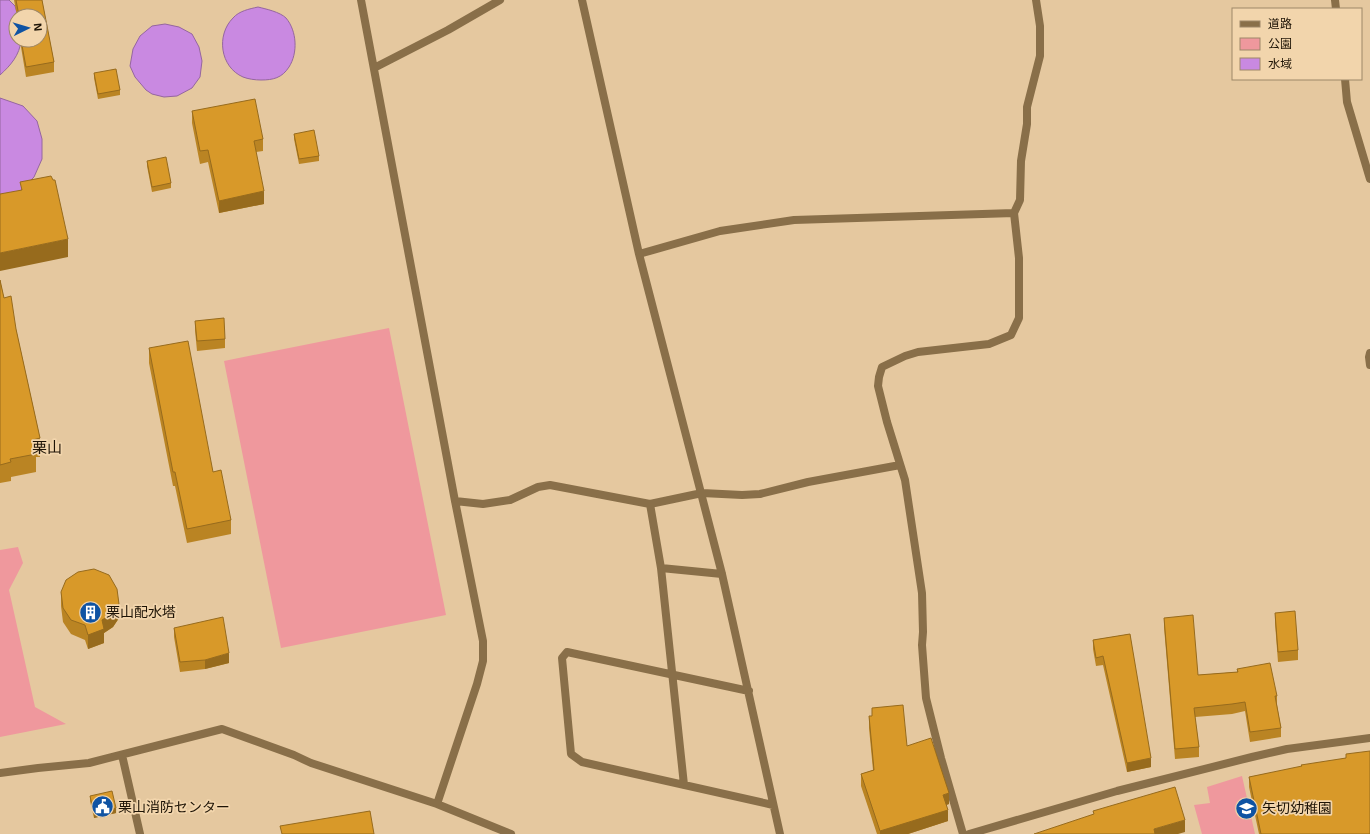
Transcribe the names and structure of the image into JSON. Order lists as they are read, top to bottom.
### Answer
{
  "districts": ["栗山"],
  "places": {
    "building": ["栗山配水塔"],
    "public building": ["栗山消防センター"],
    "school or university": ["矢切幼稚園"]
  },
  "legend": ["道路", "公園", "水域"],
  "north": "right"
}
